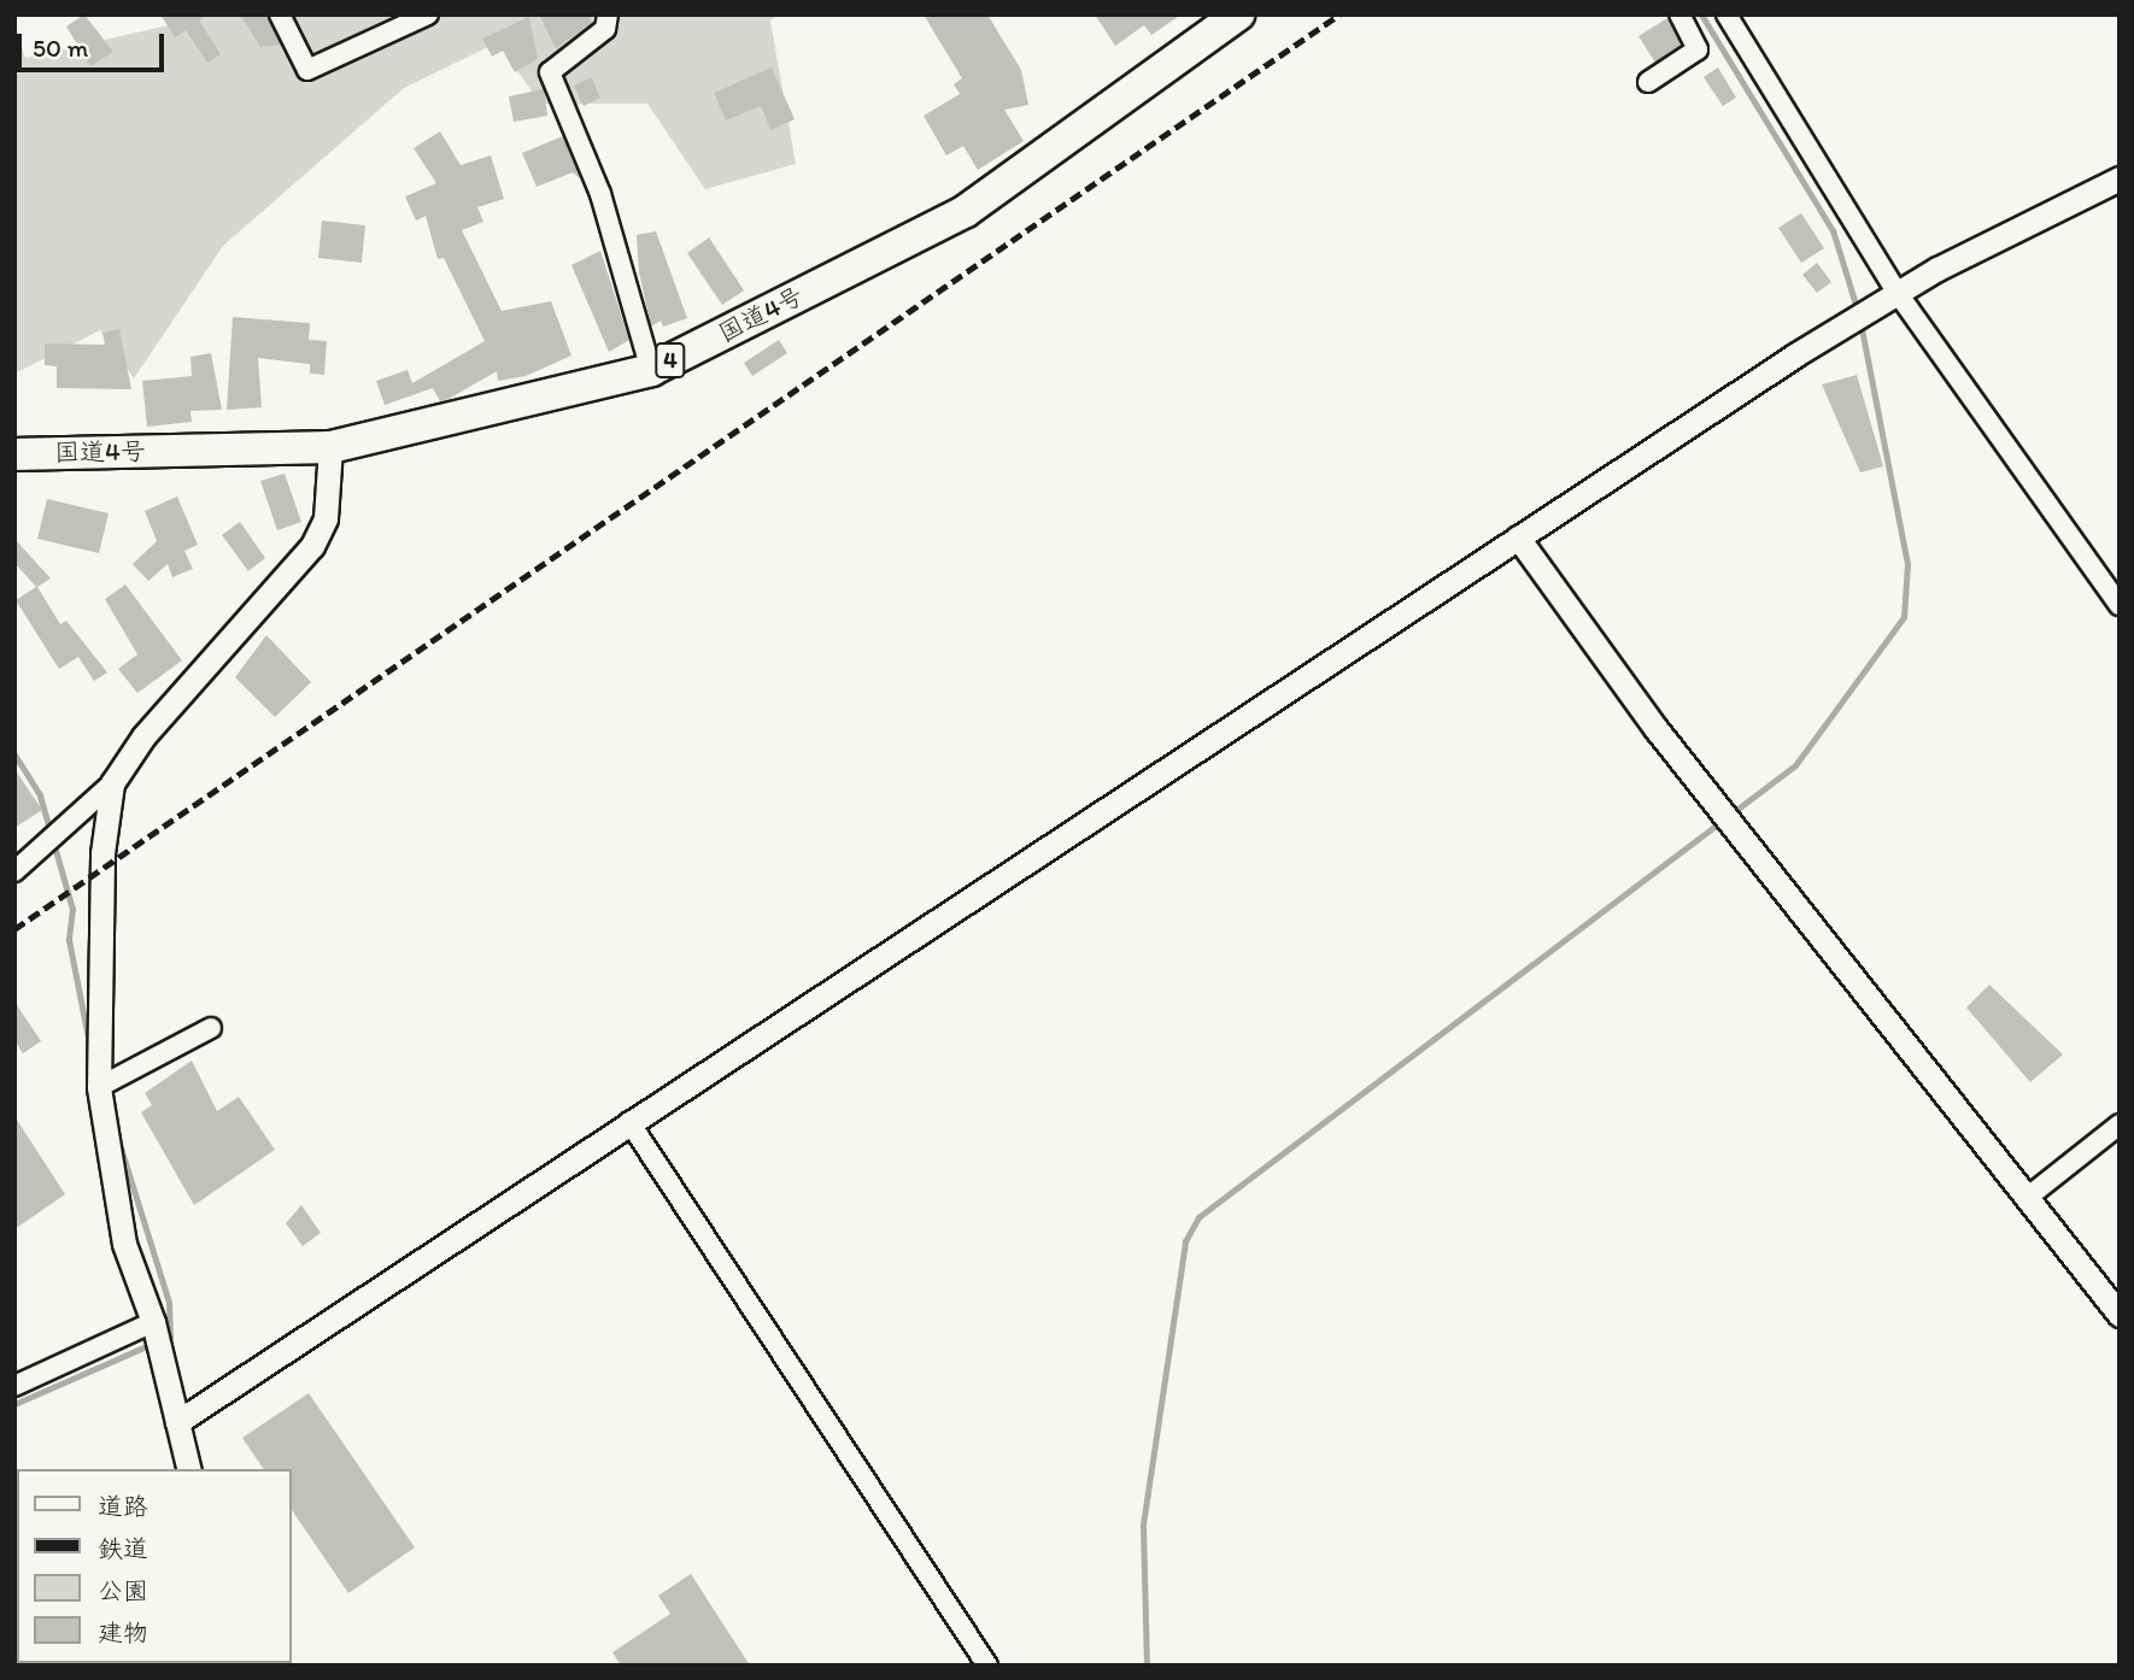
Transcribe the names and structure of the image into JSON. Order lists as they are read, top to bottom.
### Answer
{
  "streets": {
    "highway": ["国道4号", "4"]
  },
  "legend": [
    "道路",
    "鉄道",
    "公園",
    "建物"
  ],
  "scale_bar": "50 m"
}
